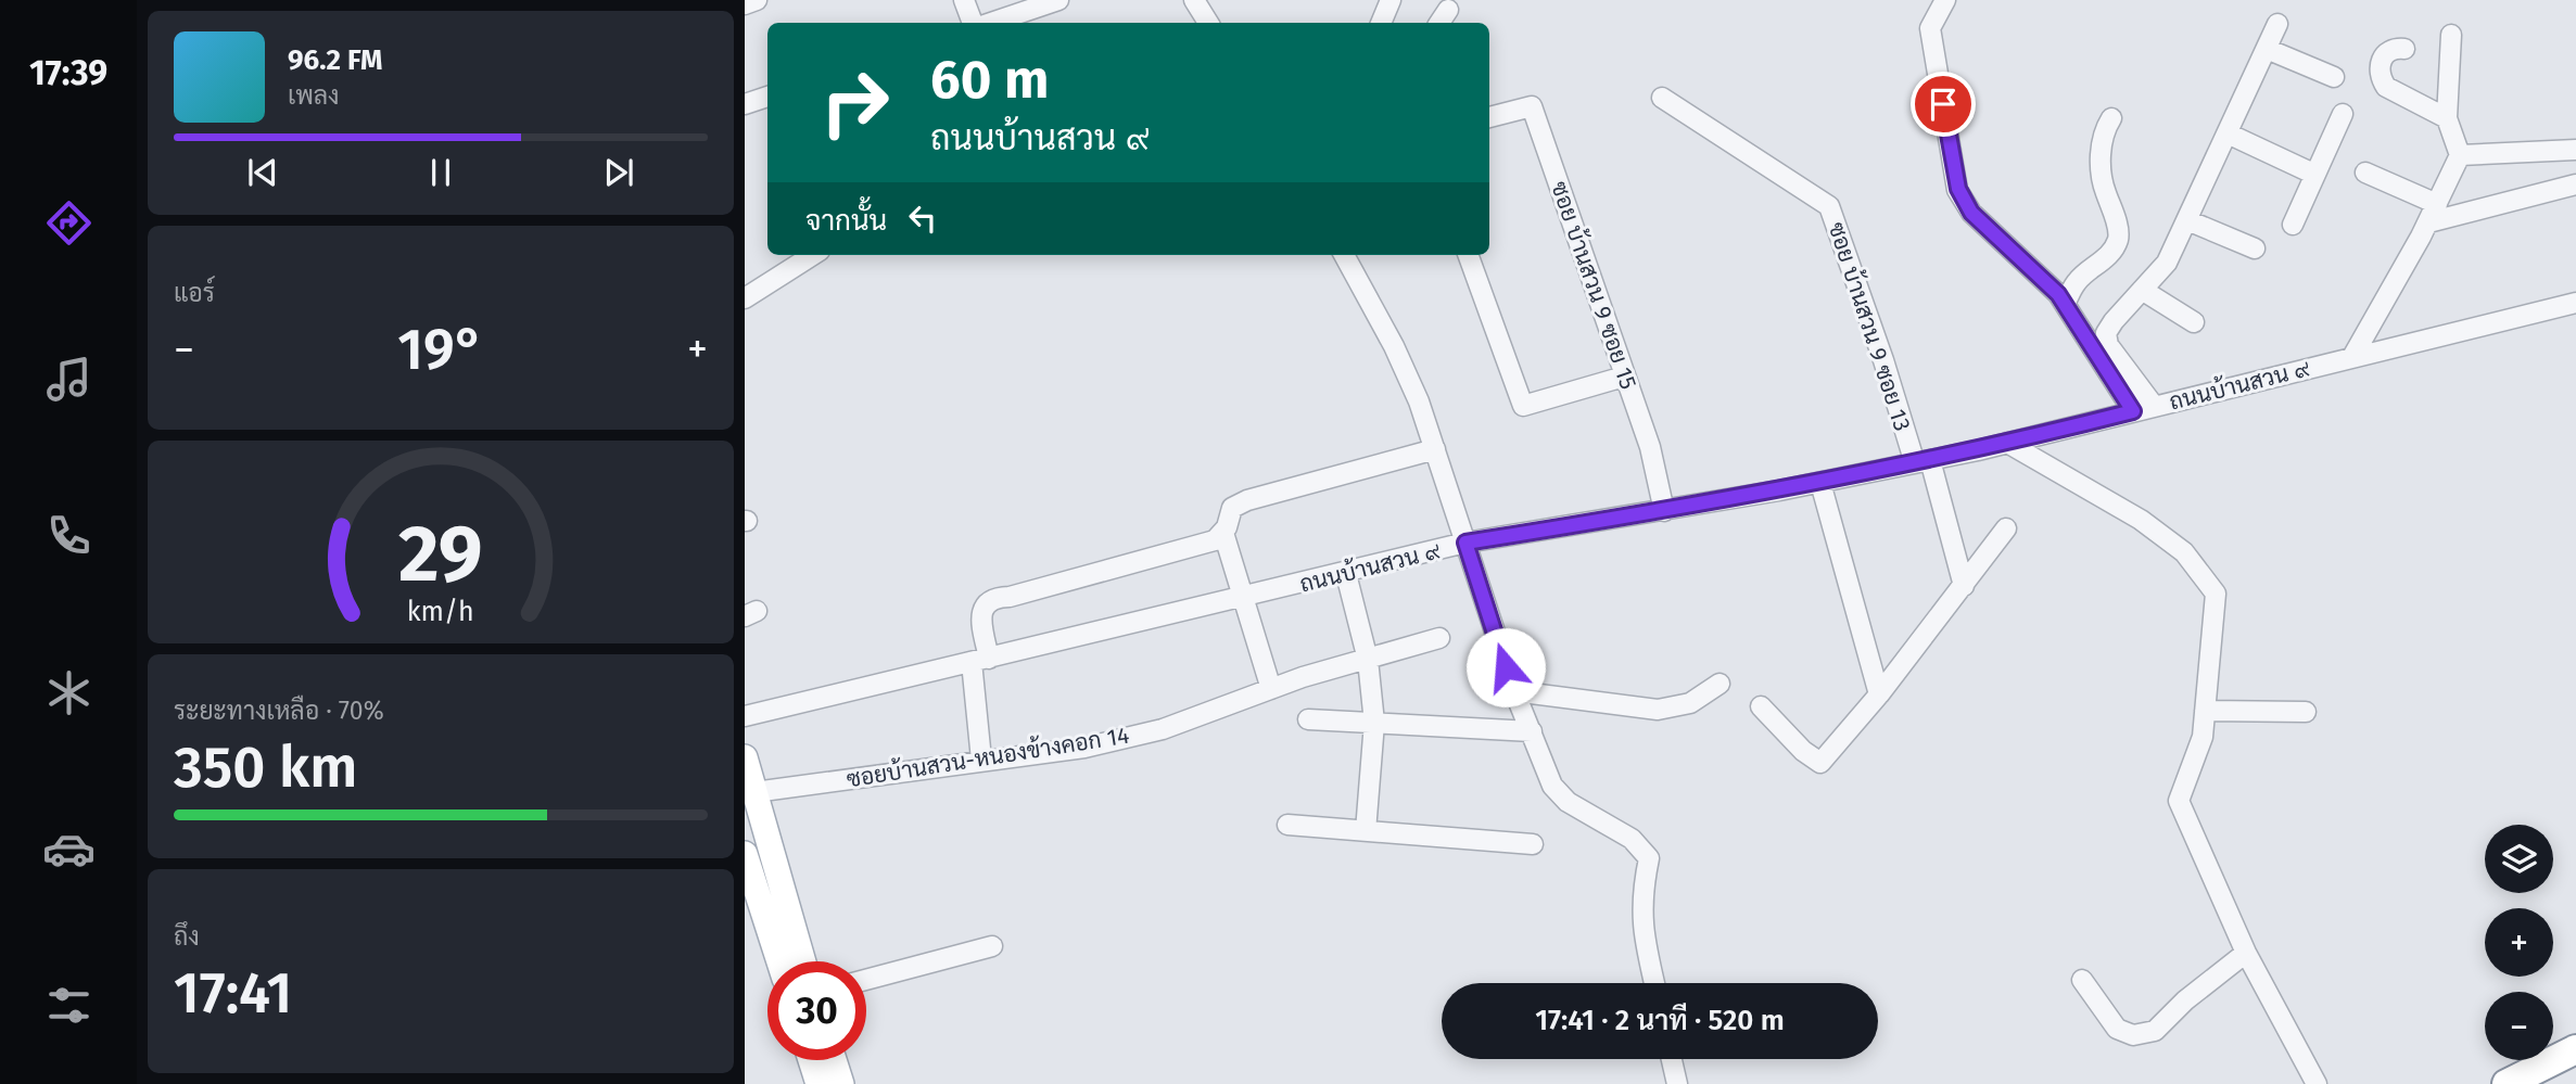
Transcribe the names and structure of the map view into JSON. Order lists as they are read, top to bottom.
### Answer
{
  "streets": {
    "street": [
      "ซอย บ้านสวน 9 ซอย 15",
      "ซอย บ้านสวน 9 ซอย 13",
      "ถนนบ้านสวน ๙",
      "ซอยบ้านสวน-หนองข้างคอก 14"
    ]
  },
  "crossings": [
    ["ซอย บ้านสวน 9 ซอย 15", "ถนนบ้านสวน ๙"],
    ["ซอย บ้านสวน 9 ซอย 13", "ถนนบ้านสวน ๙"]
  ],
  "page": {
    "tabs": "17:39",
    "turn": ["60 m", "ถนนบ้านสวน ๙"],
    "song": ["96.2 FM", "เพลง"],
    "then": "จากนั้น",
    "tile": [
      "แอร์",
      ["ระยะทางเหลือ · 70%", "350 km"],
      ["ถึง", "17:41"]
    ],
    "heat": ["−", "19°", "+"],
    "map_buttons": ["+", "−"],
    "limit": "30",
    "trip": "17:41 · 2 นาที · 520 m",
    "gauge": ["29", "km/h"]
  }
}
